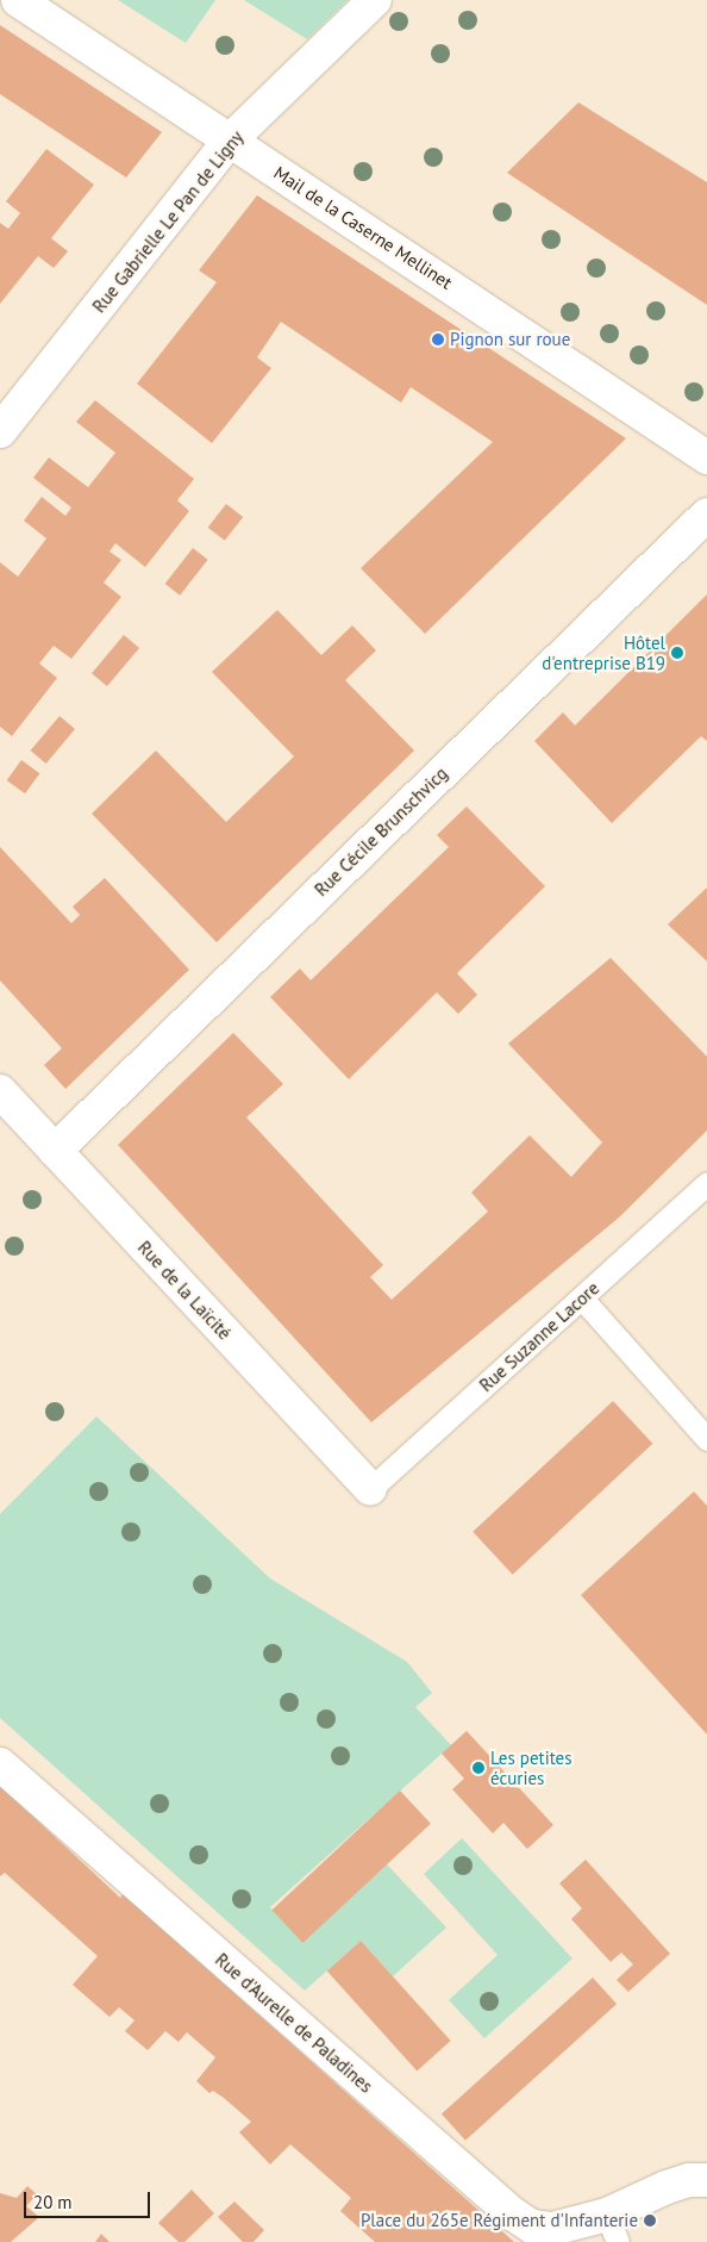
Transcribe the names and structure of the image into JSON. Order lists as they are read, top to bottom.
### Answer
{
  "streets": {
    "street": [
      "Rue Gabrielle Le Pan de Ligny",
      "Mail de la Caserne Mellinet",
      "Rue Cécile Brunschvicg",
      "Rue de la Laïcité",
      "Rue d'Aurelle de Paladines"
    ],
    "lane": ["Rue Suzanne Lacore"]
  },
  "crossings": [
    ["Rue Gabrielle Le Pan de Ligny", "Mail de la Caserne Mellinet"],
    ["Rue Cécile Brunschvicg", "Rue de la Laïcité"],
    ["Rue de la Laïcité", "Rue Suzanne Lacore"]
  ],
  "places": [
    "Pignon sur roue",
    "Hôtel d'entreprise B19",
    "Les petites écuries",
    "Place du 265e Régiment d'Infanterie"
  ],
  "scale_bar": "20 m"
}
